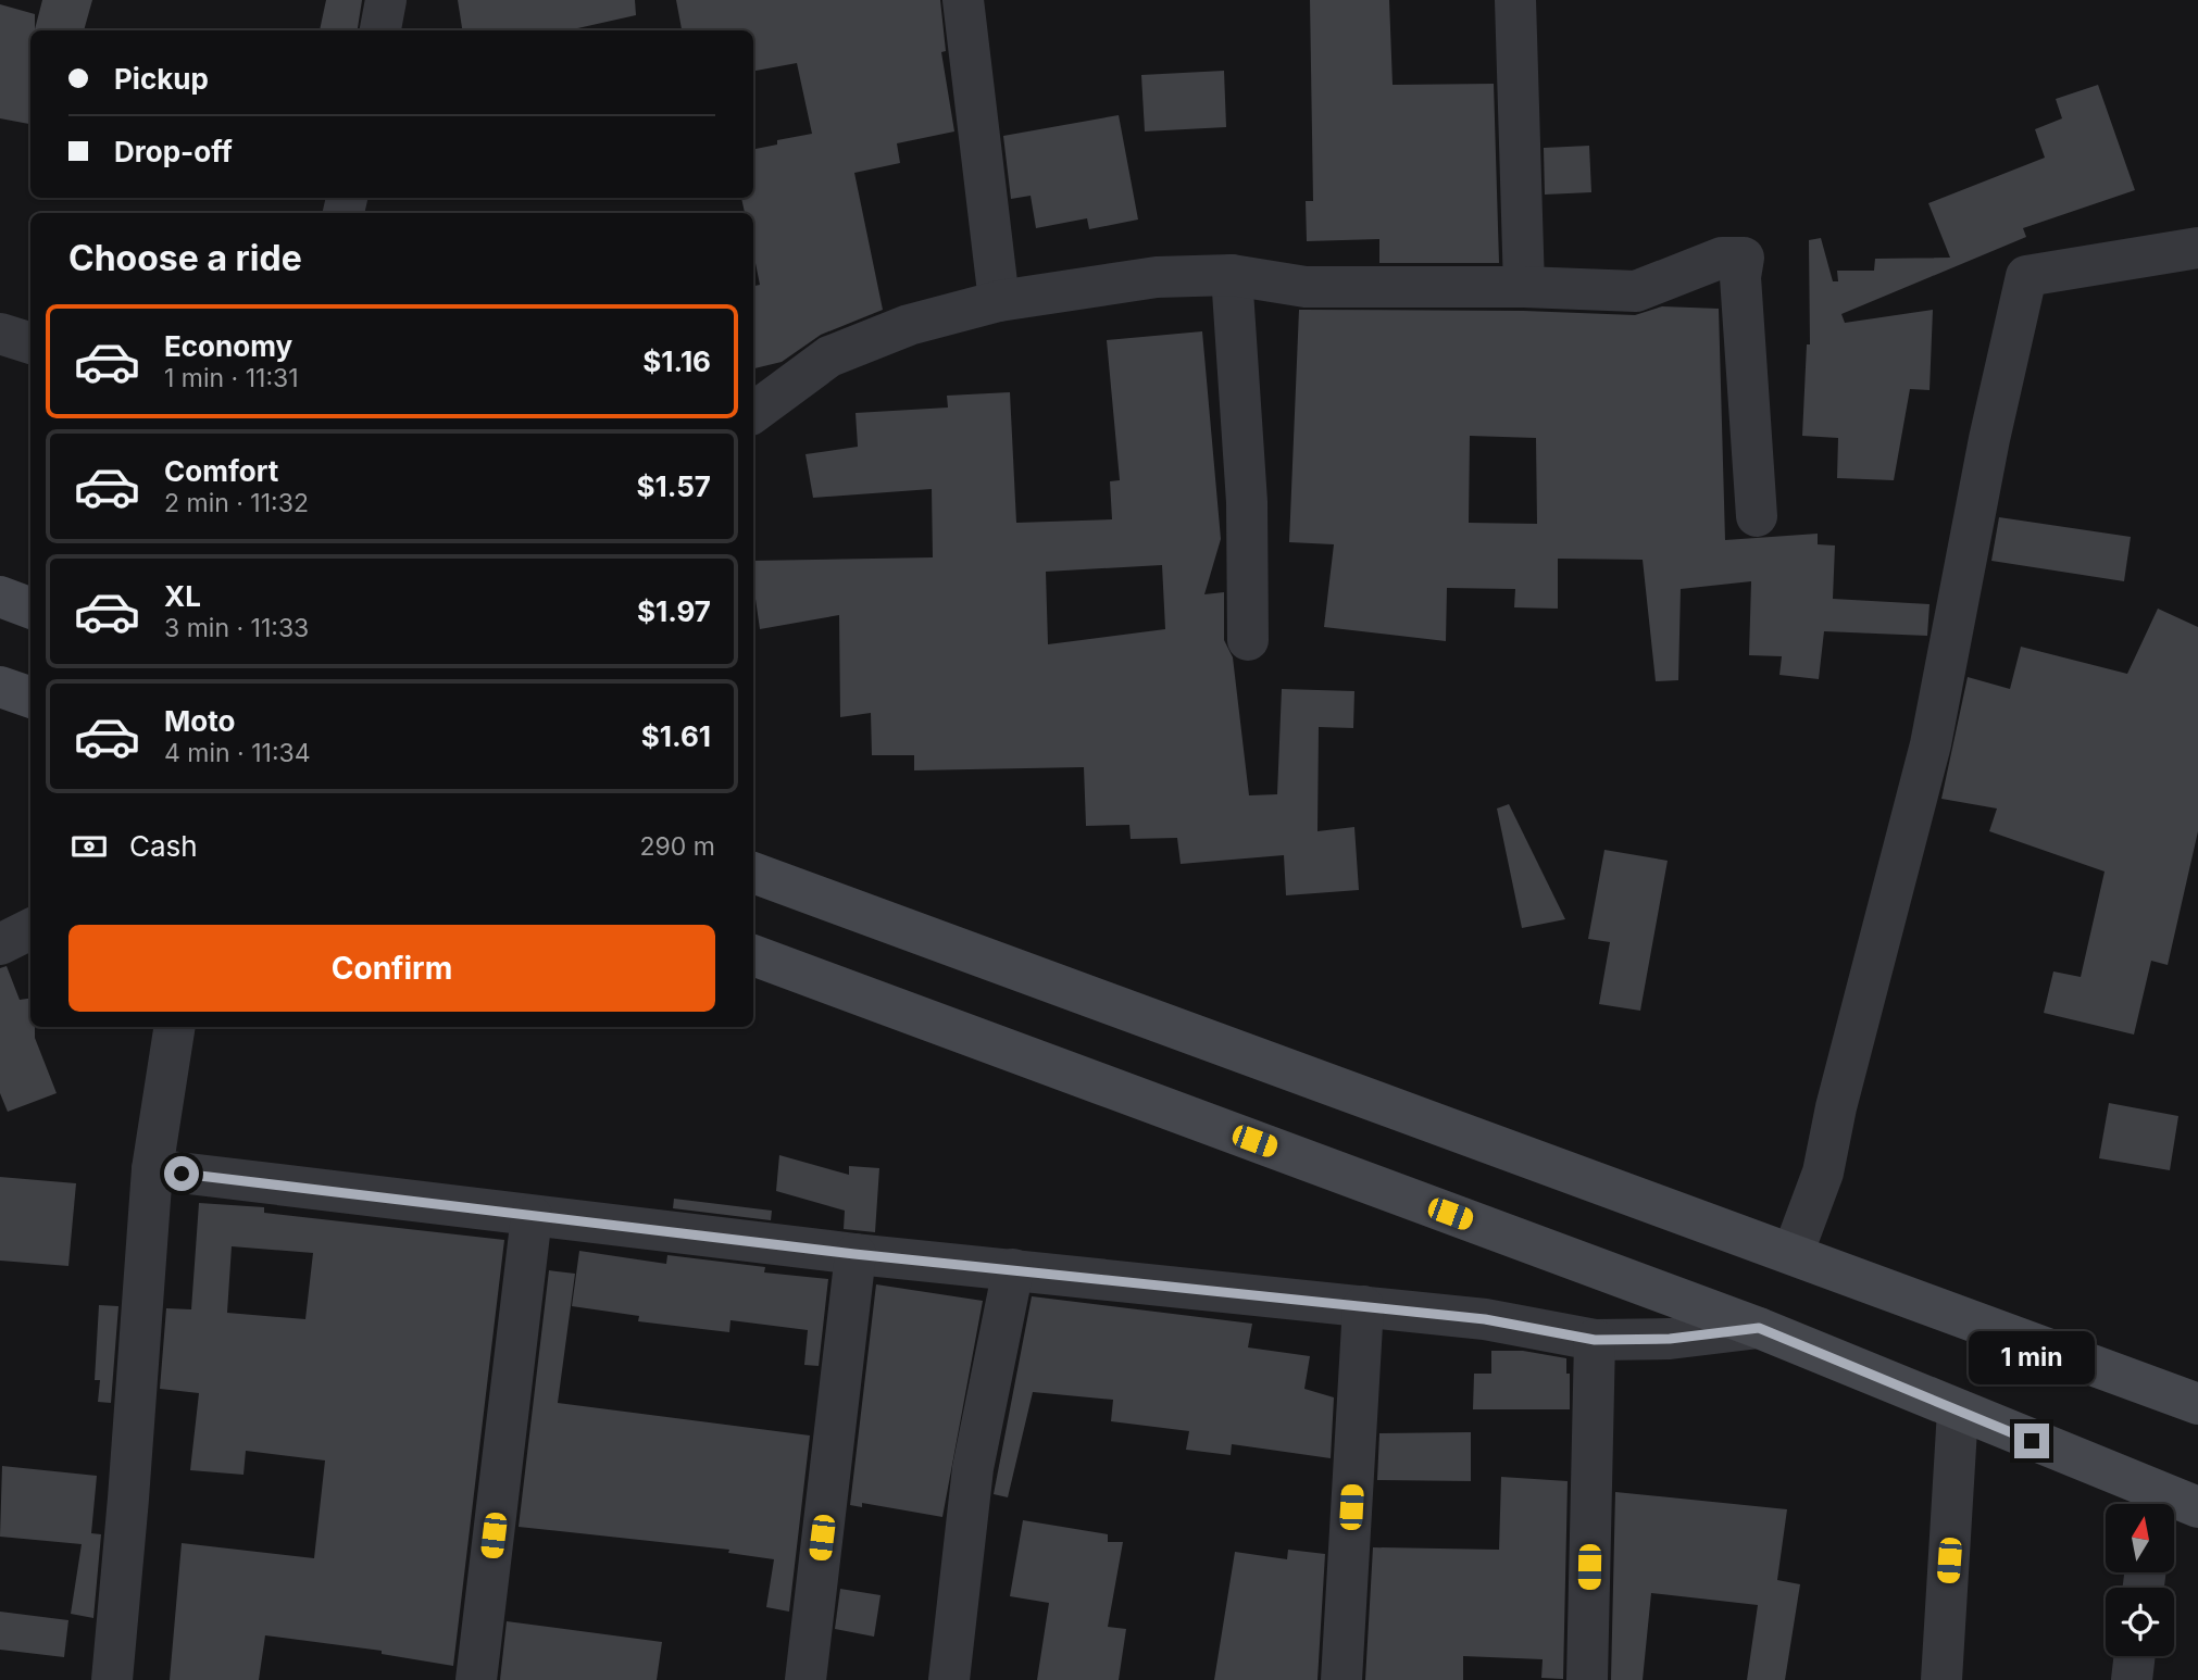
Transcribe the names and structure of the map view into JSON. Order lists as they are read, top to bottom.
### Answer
{
  "north": "top",
  "page": {
    "banner": ["Pickup", "Drop-off"],
    "heading": "Choose a ride",
    "list": [
      {
        "name": "Economy",
        "note": "1 min · 11:31",
        "value": "$1.16"
      },
      {
        "name": "Comfort",
        "note": "2 min · 11:32",
        "value": "$1.57"
      },
      {
        "name": "XL",
        "note": "3 min · 11:33",
        "value": "$1.97"
      },
      {
        "name": "Moto",
        "note": "4 min · 11:34",
        "value": "$1.61"
      }
    ],
    "pay": ["Cash", "290 m"],
    "buttons": "Confirm",
    "bubble": "1 min"
  }
}
